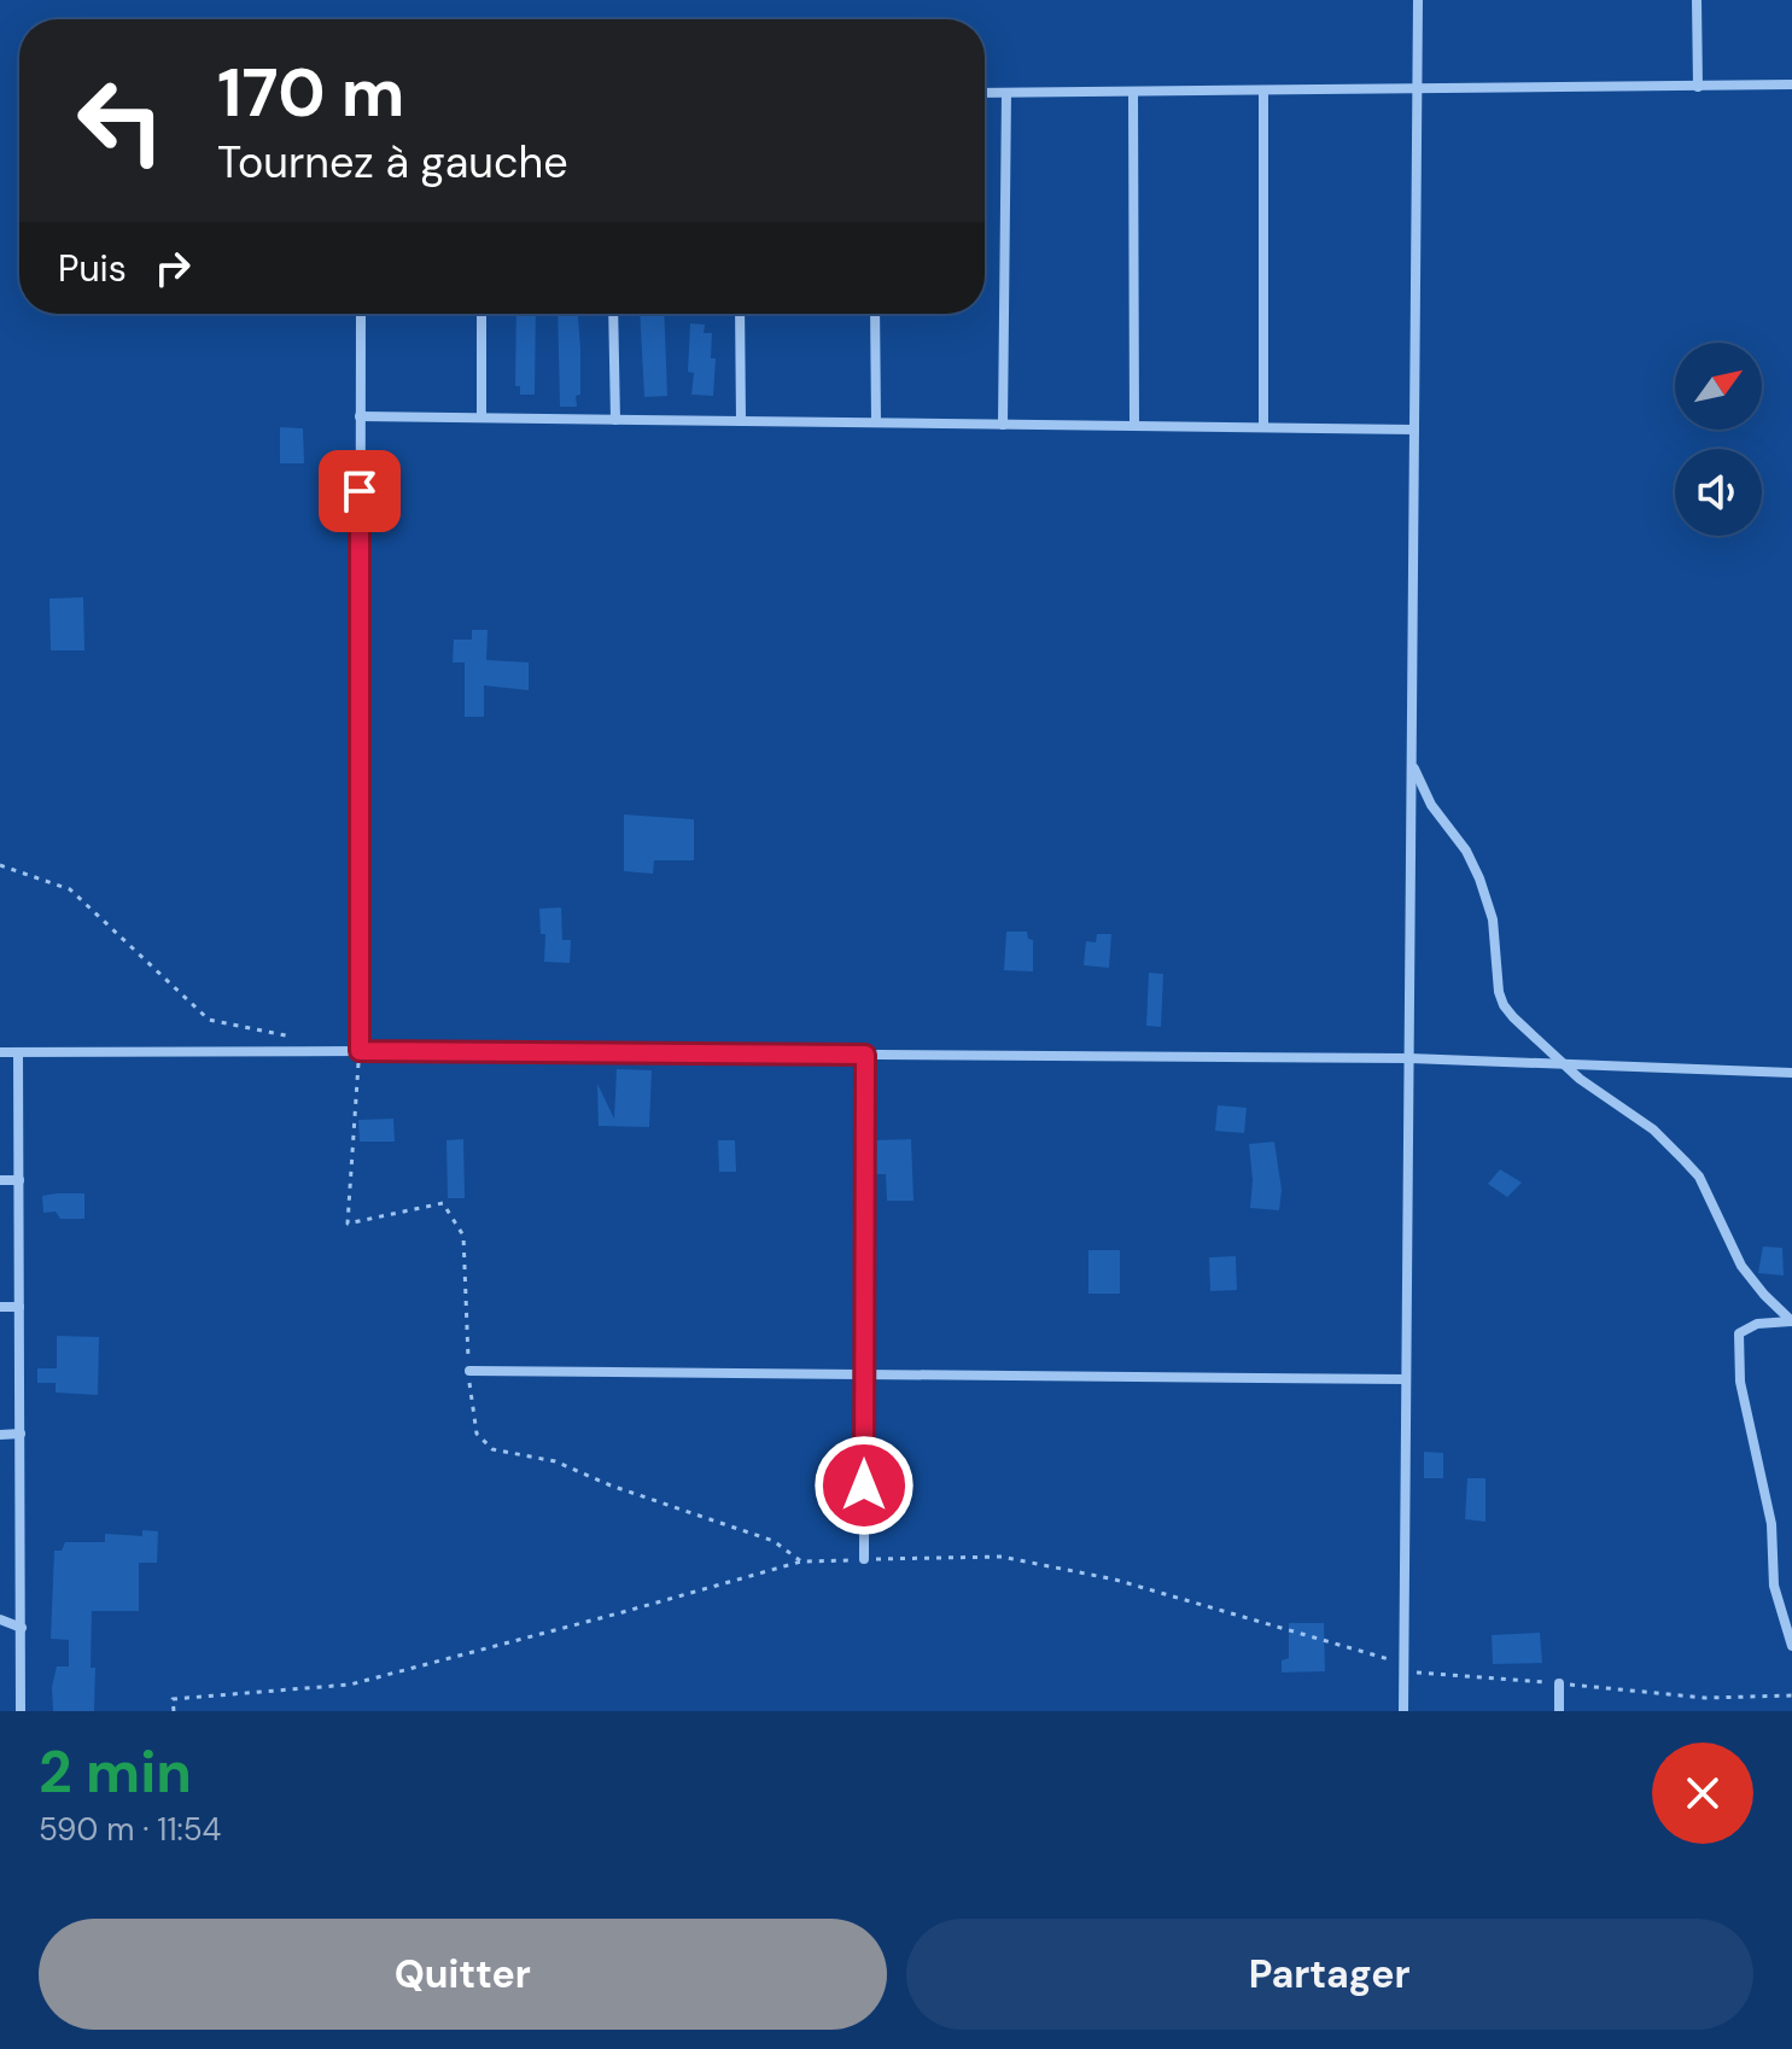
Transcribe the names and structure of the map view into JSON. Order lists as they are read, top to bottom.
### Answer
{
  "north": "top right",
  "page": {
    "turn": ["170 m", "Tournez à gauche"],
    "then": "Puis",
    "heading": ["2 min", "590 m · 11:54"],
    "buttons": ["Quitter", "Partager"]
  }
}
